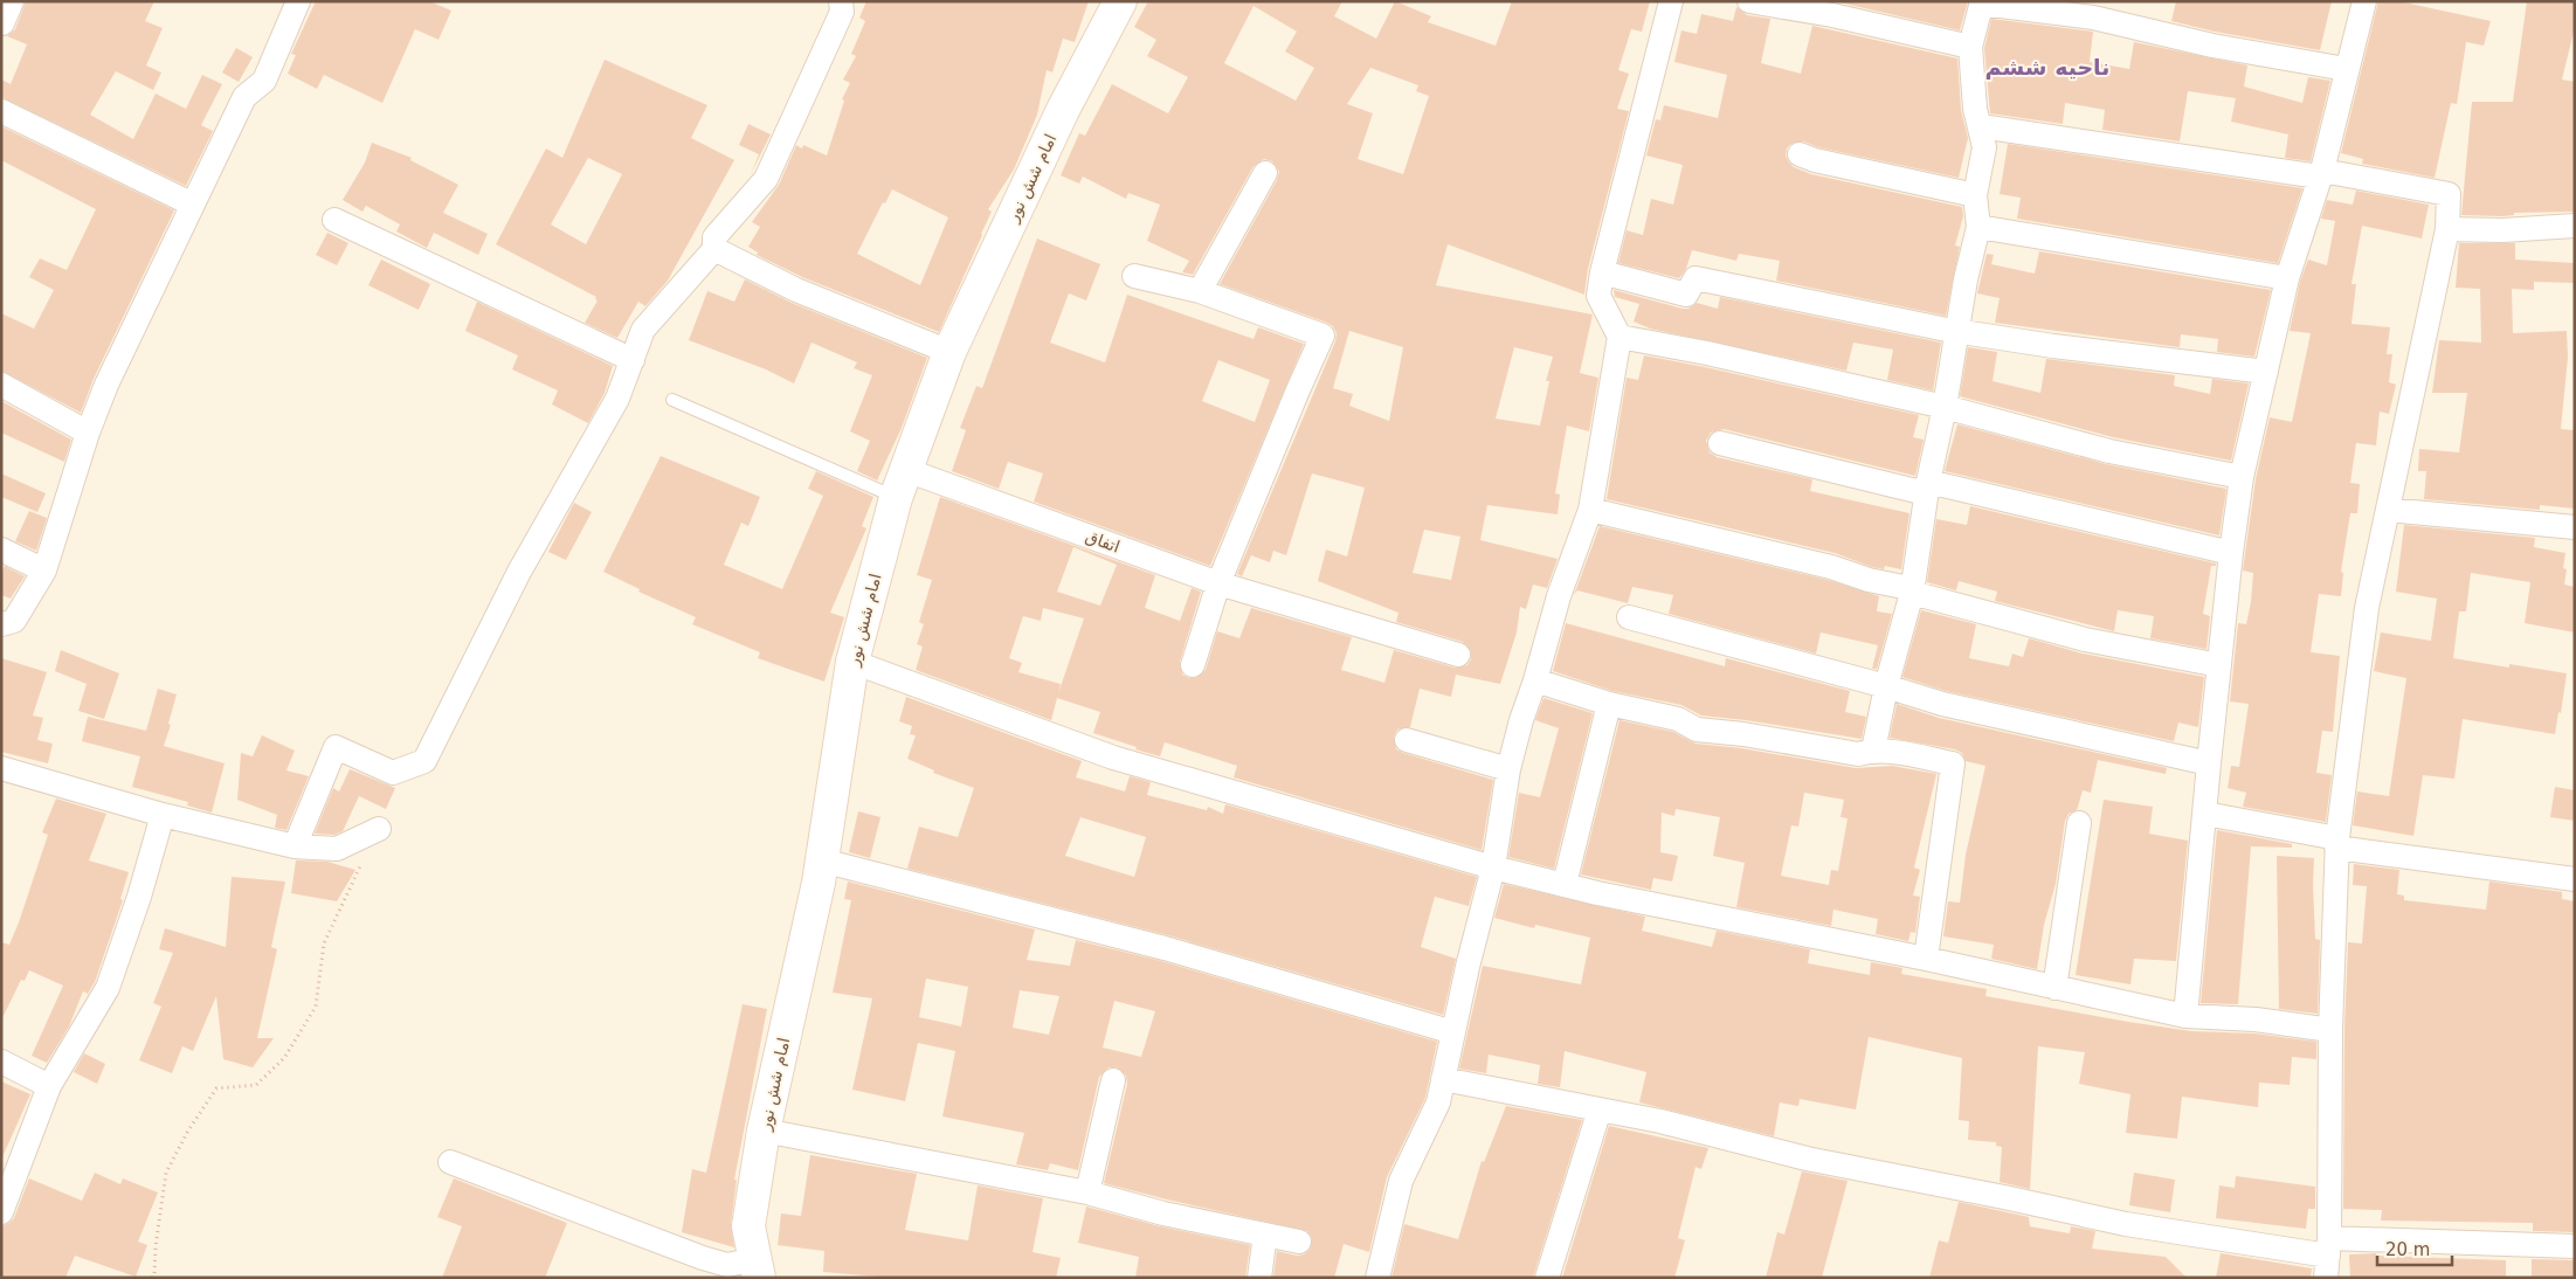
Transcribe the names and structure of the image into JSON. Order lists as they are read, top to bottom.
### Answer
{
  "streets": {
    "street": ["امام شش نور", "اتفاق"]
  },
  "crossings": [
    ["امام شش نور", "اتفاق"]
  ],
  "districts": ["ناحیه ششم"],
  "scale_bar": "20 m"
}
